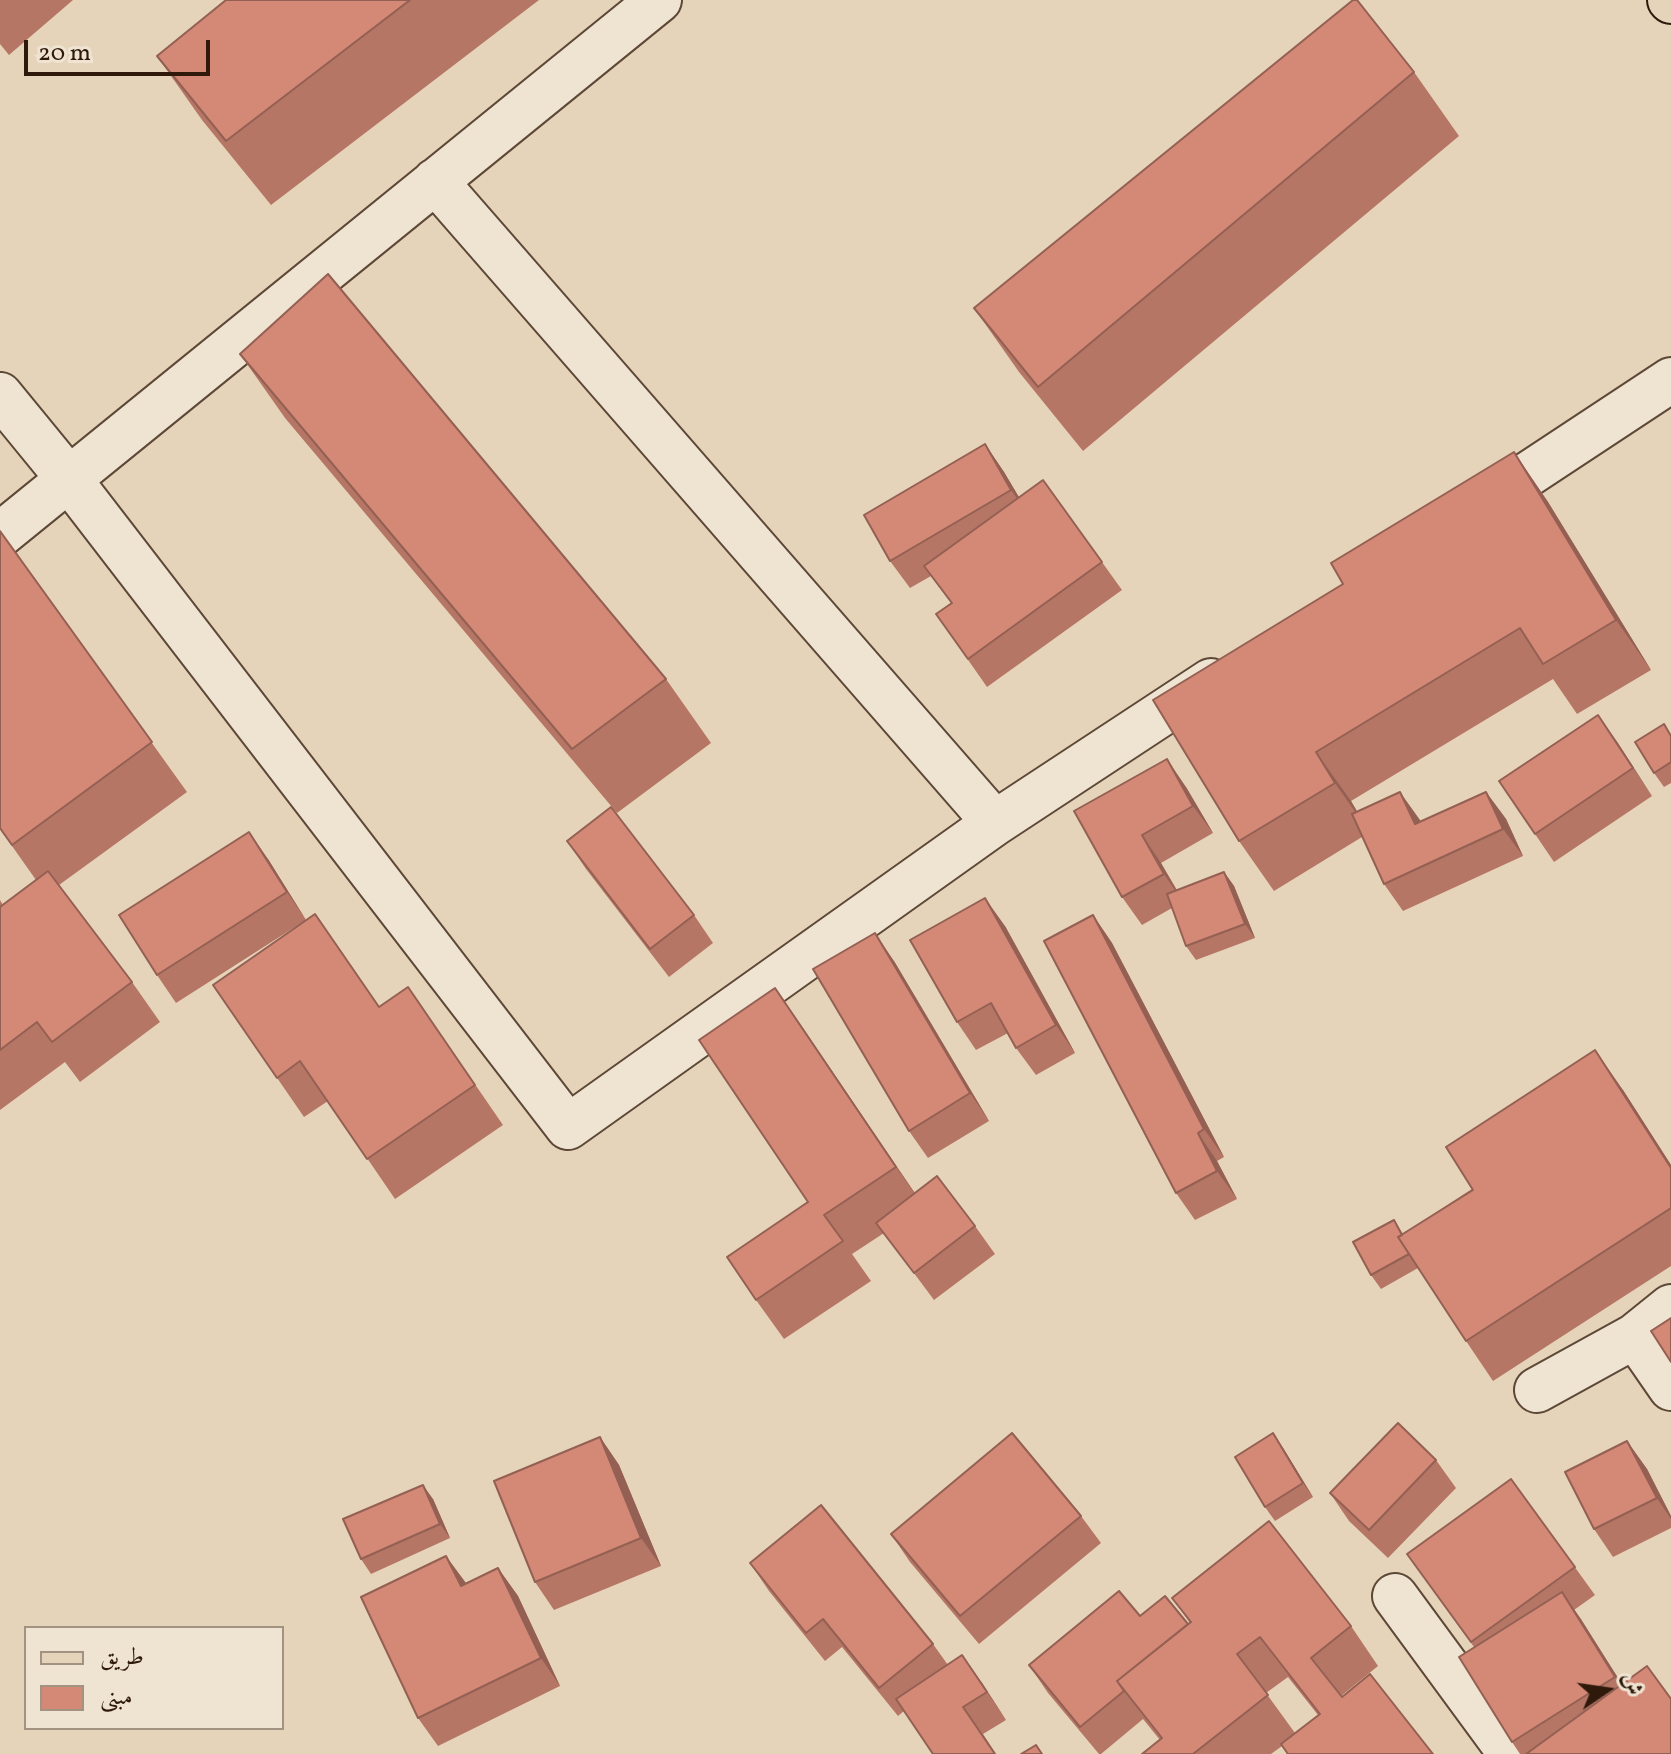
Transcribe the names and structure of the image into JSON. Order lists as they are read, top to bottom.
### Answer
{
  "legend": ["طريق", "مبنى"],
  "scale_bar": "20 m",
  "north": "right"
}
